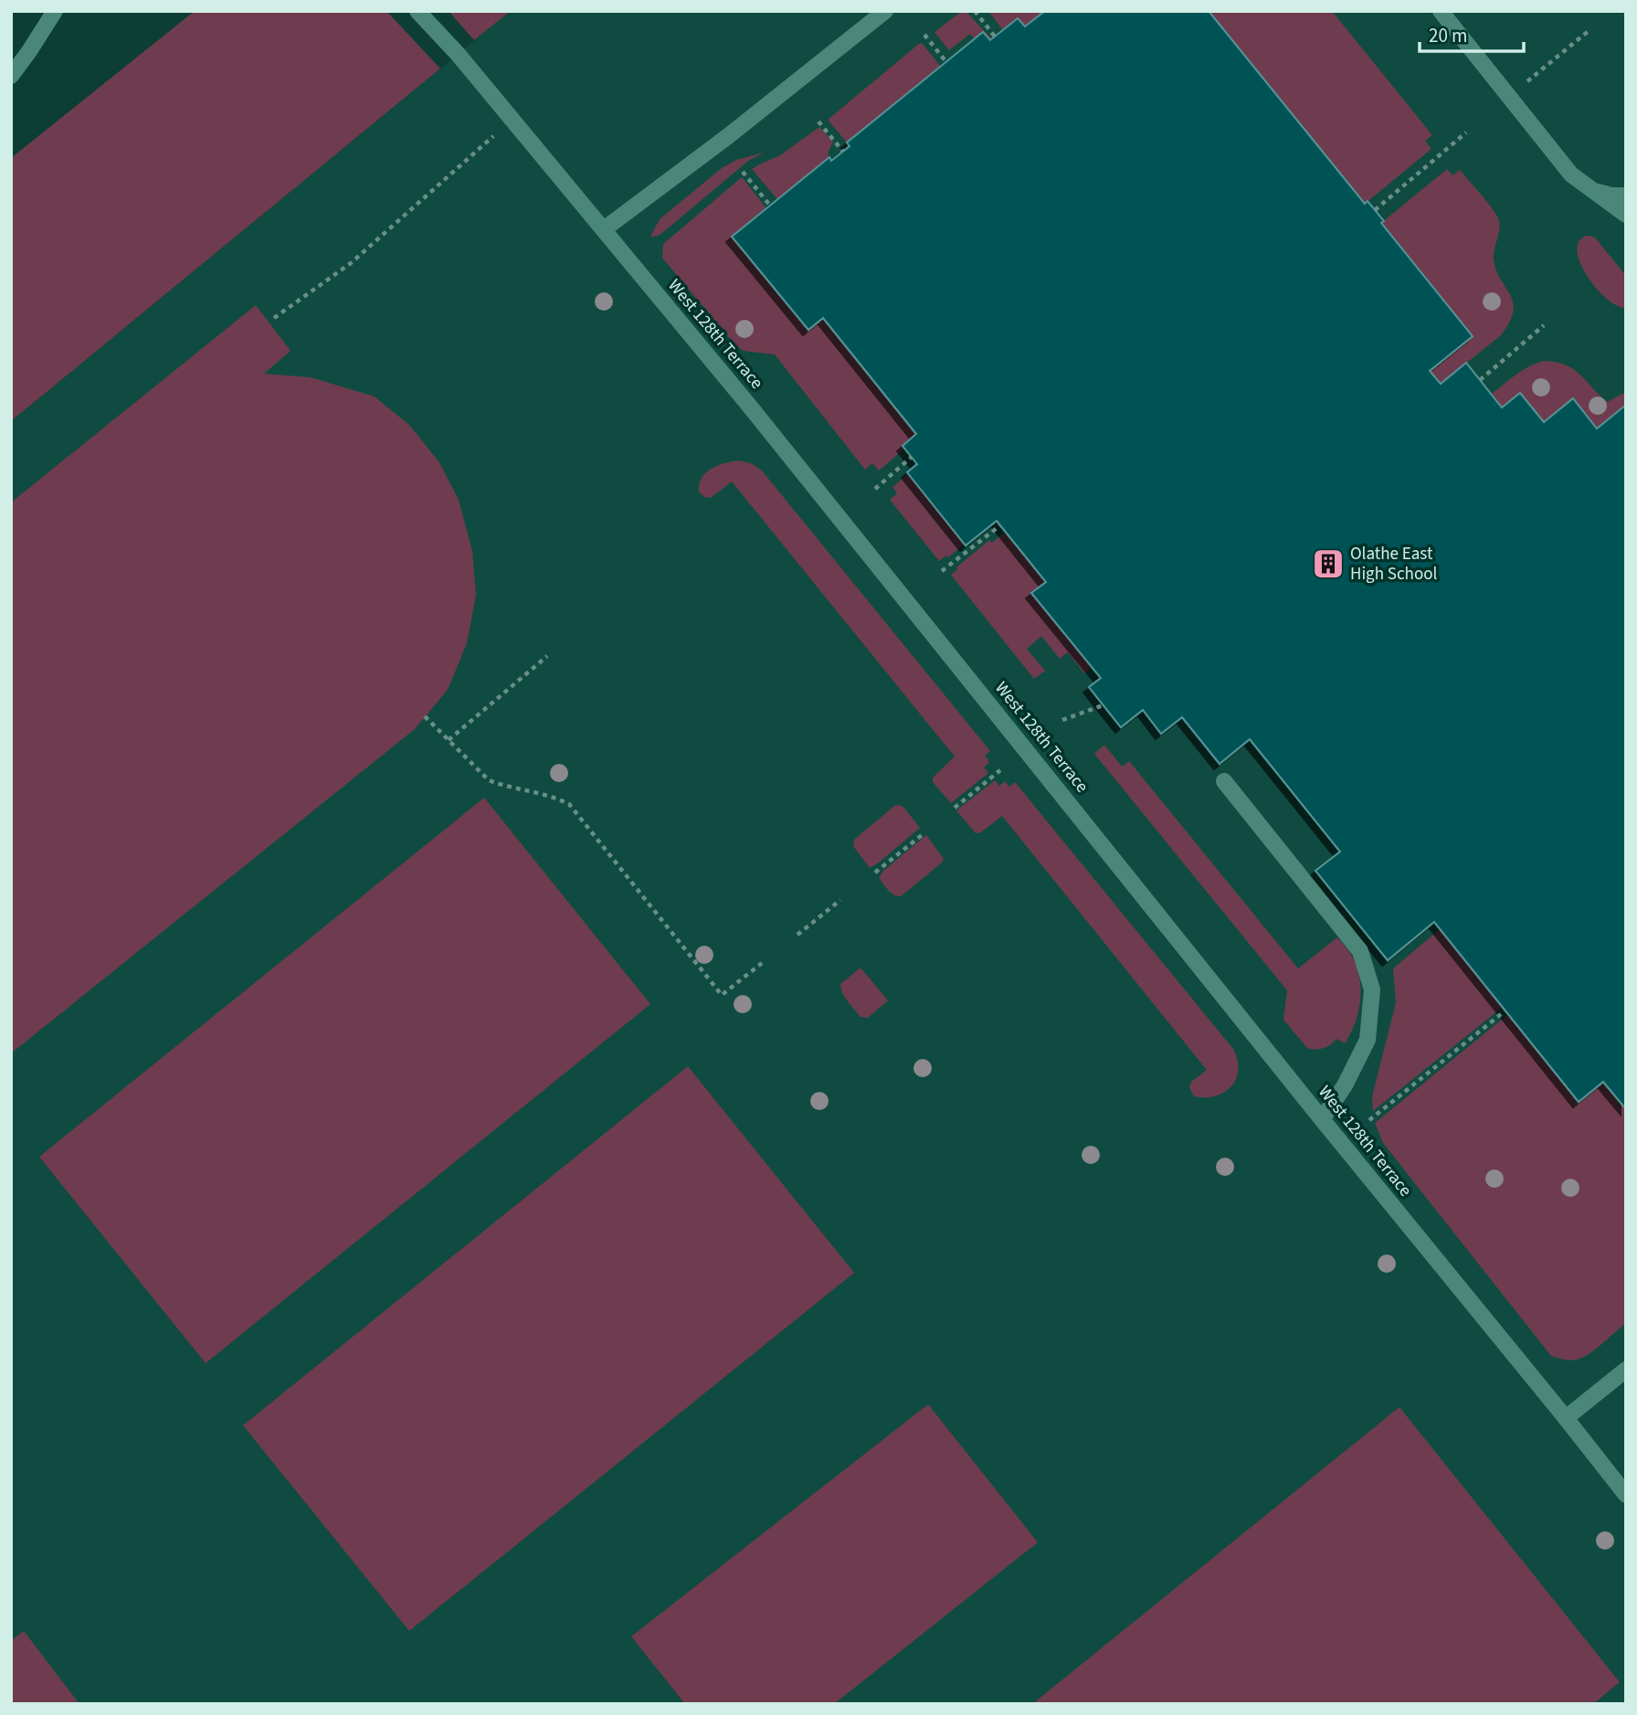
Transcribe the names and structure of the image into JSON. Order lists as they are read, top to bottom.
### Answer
{
  "streets": {
    "street": ["West 128th Terrace"]
  },
  "places": {
    "building": ["Olathe East High School"]
  },
  "scale_bar": "20 m"
}
